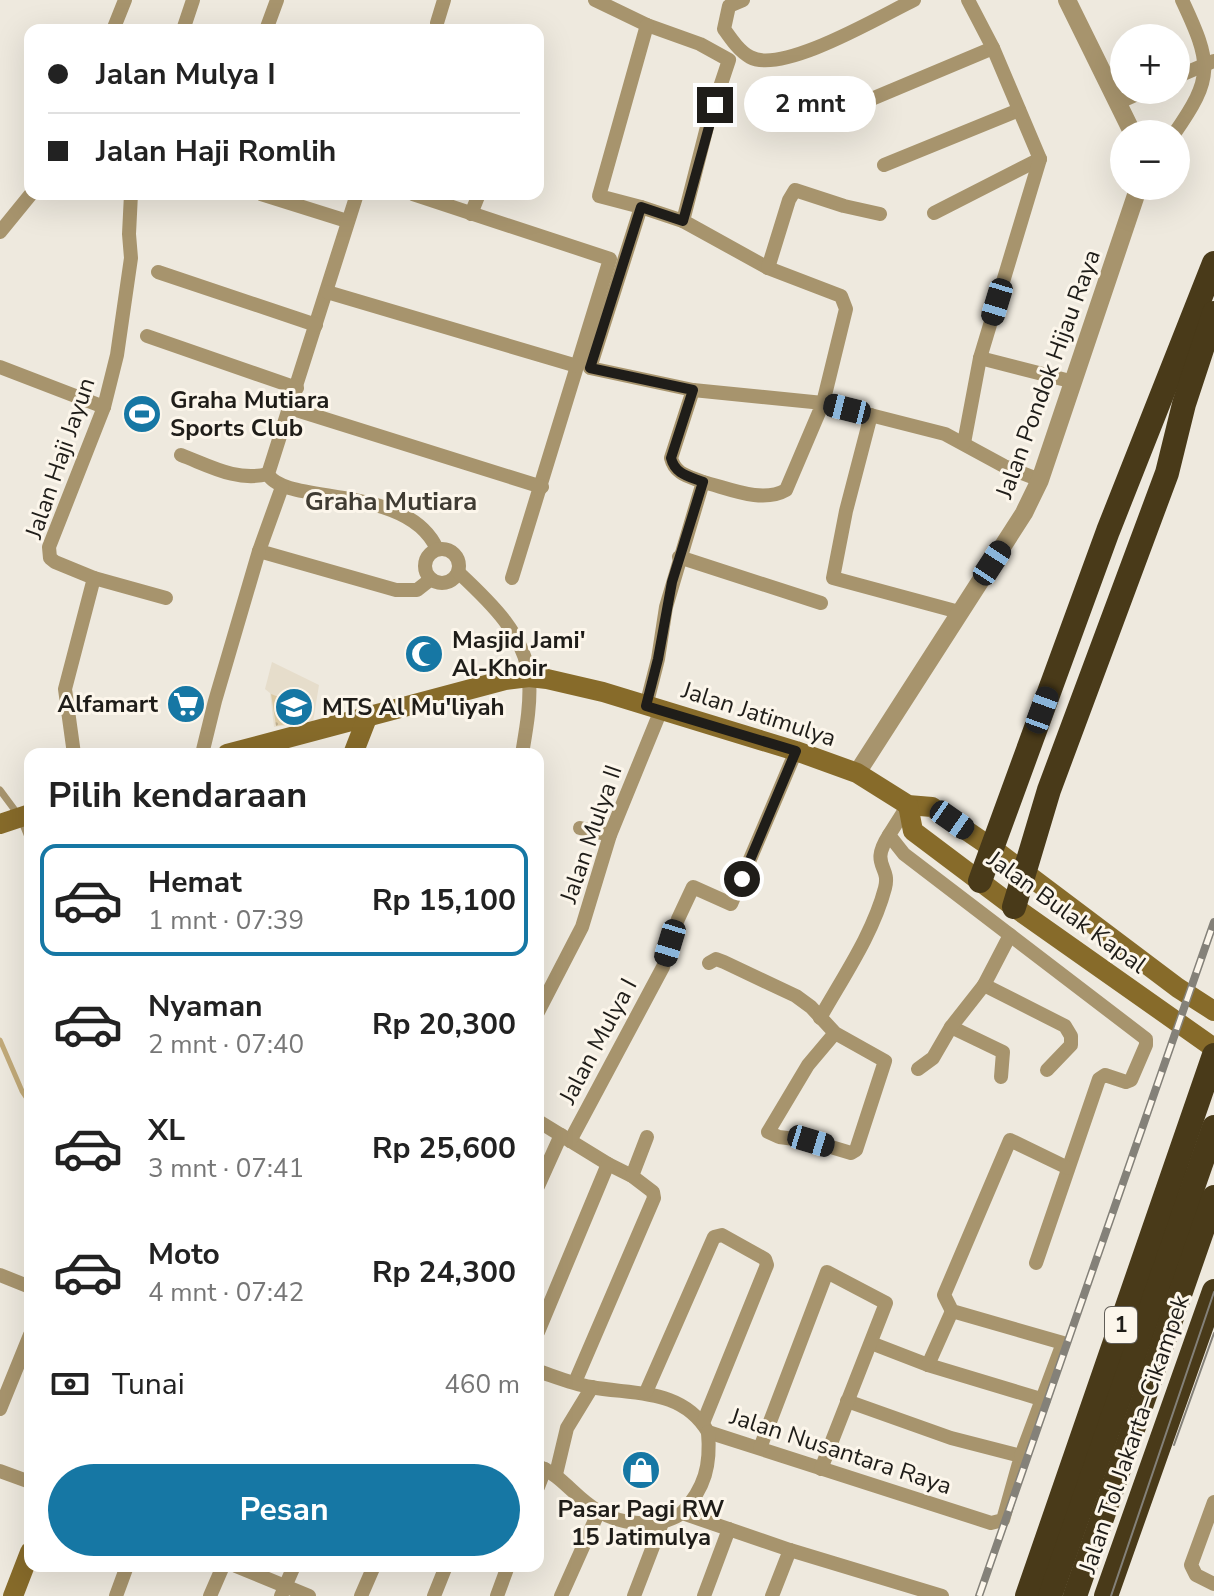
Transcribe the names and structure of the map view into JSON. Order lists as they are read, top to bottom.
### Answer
{
  "streets": {
    "highway": ["1", "Jalan Tol Jakarta–Cikampek"],
    "main road": ["Jalan Jatimulya", "Jalan Bulak Kapal"],
    "street": [
      "Jalan Pondok Hijau Raya",
      "Jalan Haji Jayun",
      "Jalan Mulya II",
      "Jalan Mulya I",
      "Jalan Nusantara Raya"
    ]
  },
  "crossings": [
    ["Jalan Pondok Hijau Raya", "Jalan Jatimulya"],
    ["Jalan Pondok Hijau Raya", "Jalan Bulak Kapal"],
    ["Jalan Jatimulya", "Jalan Mulya II"],
    ["Jalan Jatimulya", "Jalan Bulak Kapal"],
    ["Jalan Jatimulya", "Jalan Mulya I"]
  ],
  "districts": ["Graha Mutiara"],
  "places": {
    "sports": ["Graha Mutiara Sports Club"],
    "mosque": ["Masjid Jami' Al-Khoir"],
    "supermarket": ["Alfamart"],
    "school or university": ["MTS Al Mu'liyah"],
    "shop": ["Pasar Pagi RW 15 Jatimulya"]
  },
  "page": {
    "map_buttons": ["+", "−"],
    "banner": ["Jalan Mulya I", "Jalan Haji Romlih"],
    "bubble": "2 mnt",
    "heading": "Pilih kendaraan",
    "list": [
      {
        "name": "Hemat",
        "note": "1 mnt · 07:39",
        "value": "Rp 15,100"
      },
      {
        "name": "Nyaman",
        "note": "2 mnt · 07:40",
        "value": "Rp 20,300"
      },
      {
        "name": "XL",
        "note": "3 mnt · 07:41",
        "value": "Rp 25,600"
      },
      {
        "name": "Moto",
        "note": "4 mnt · 07:42",
        "value": "Rp 24,300"
      }
    ],
    "pay": ["Tunai", "460 m"],
    "buttons": "Pesan"
  }
}
